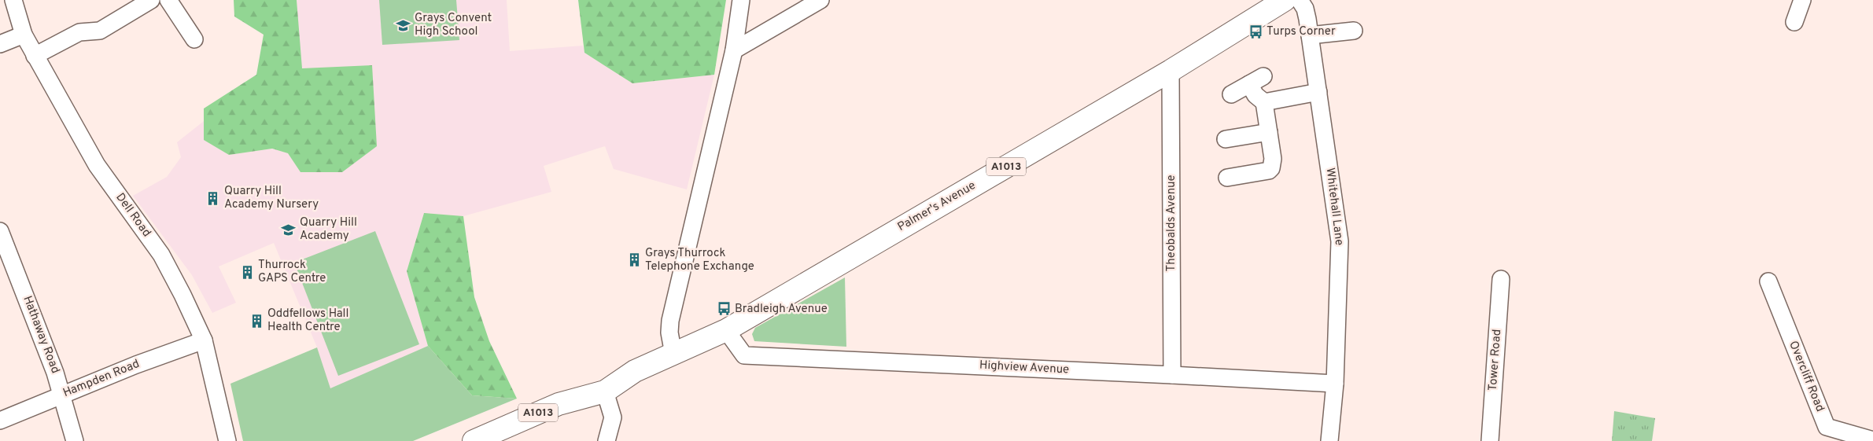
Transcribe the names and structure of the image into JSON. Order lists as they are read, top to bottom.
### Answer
{
  "streets": {
    "main road": ["A1013", "Palmer's Avenue"],
    "street": [
      "Whitehall Lane",
      "Dell Road",
      "Theobalds Avenue",
      "Hathaway Road",
      "Tower Road",
      "Highview Avenue",
      "Overcliff Road",
      "Hampden Road"
    ]
  },
  "crossings": [
    ["A1013", "Palmer's Avenue"],
    ["Palmer's Avenue", "Theobalds Avenue"],
    ["Palmer's Avenue", "Highview Avenue"],
    ["Whitehall Lane", "Highview Avenue"],
    ["Dell Road", "Hampden Road"],
    ["Theobalds Avenue", "Highview Avenue"],
    ["Hathaway Road", "Hampden Road"]
  ],
  "places": {
    "school or university": ["Grays Convent High School", "Quarry Hill Academy"],
    "bus stop": ["Turps Corner", "Bradleigh Avenue"],
    "building": [
      "Quarry Hill Academy Nursery",
      "Grays Thurrock Telephone Exchange",
      "Thurrock GAPS Centre",
      "Oddfellows Hall Health Centre"
    ]
  }
}
